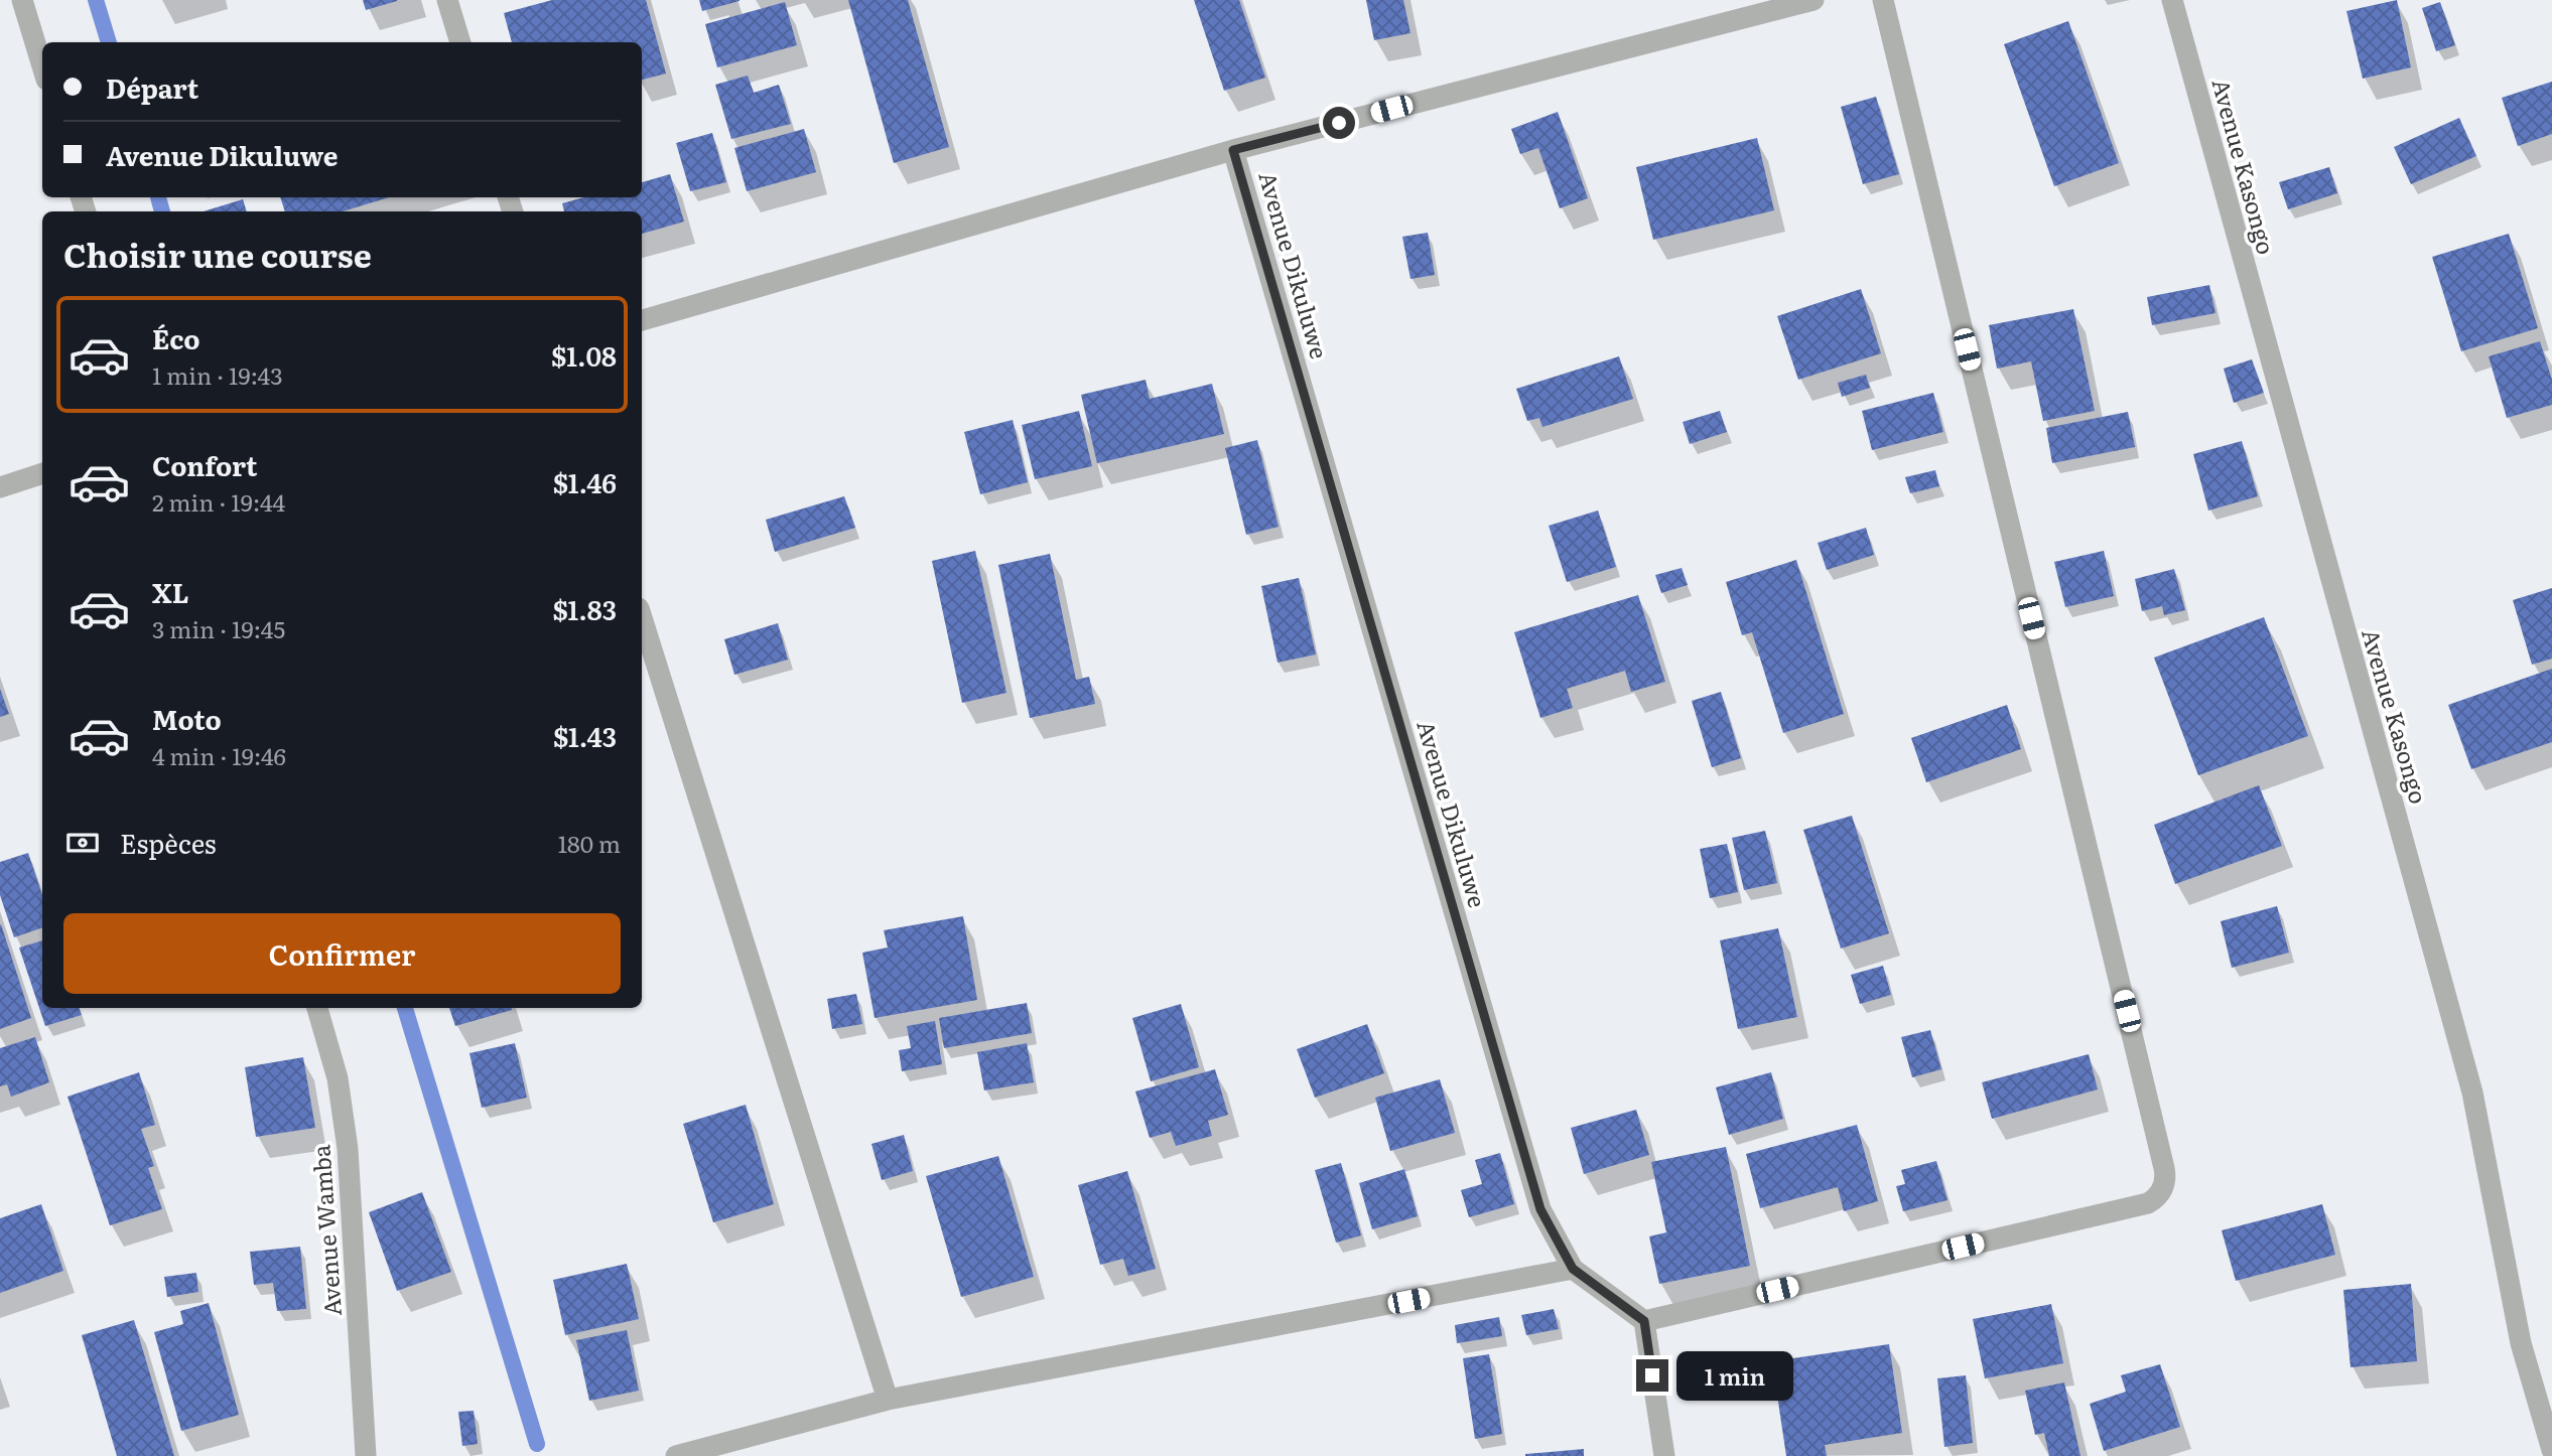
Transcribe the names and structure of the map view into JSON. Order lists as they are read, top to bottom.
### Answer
{
  "streets": {
    "street": ["Avenue Kasongo", "Avenue Dikuluwe", "Avenue Wamba"]
  },
  "page": {
    "banner": ["Départ", "Avenue Dikuluwe"],
    "heading": "Choisir une course",
    "list": [
      {
        "name": "Éco",
        "note": "1 min · 19:43",
        "value": "$1.08"
      },
      {
        "name": "Confort",
        "note": "2 min · 19:44",
        "value": "$1.46"
      },
      {
        "name": "XL",
        "note": "3 min · 19:45",
        "value": "$1.83"
      },
      {
        "name": "Moto",
        "note": "4 min · 19:46",
        "value": "$1.43"
      }
    ],
    "pay": ["Espèces", "180 m"],
    "buttons": "Confirmer",
    "bubble": "1 min"
  }
}
